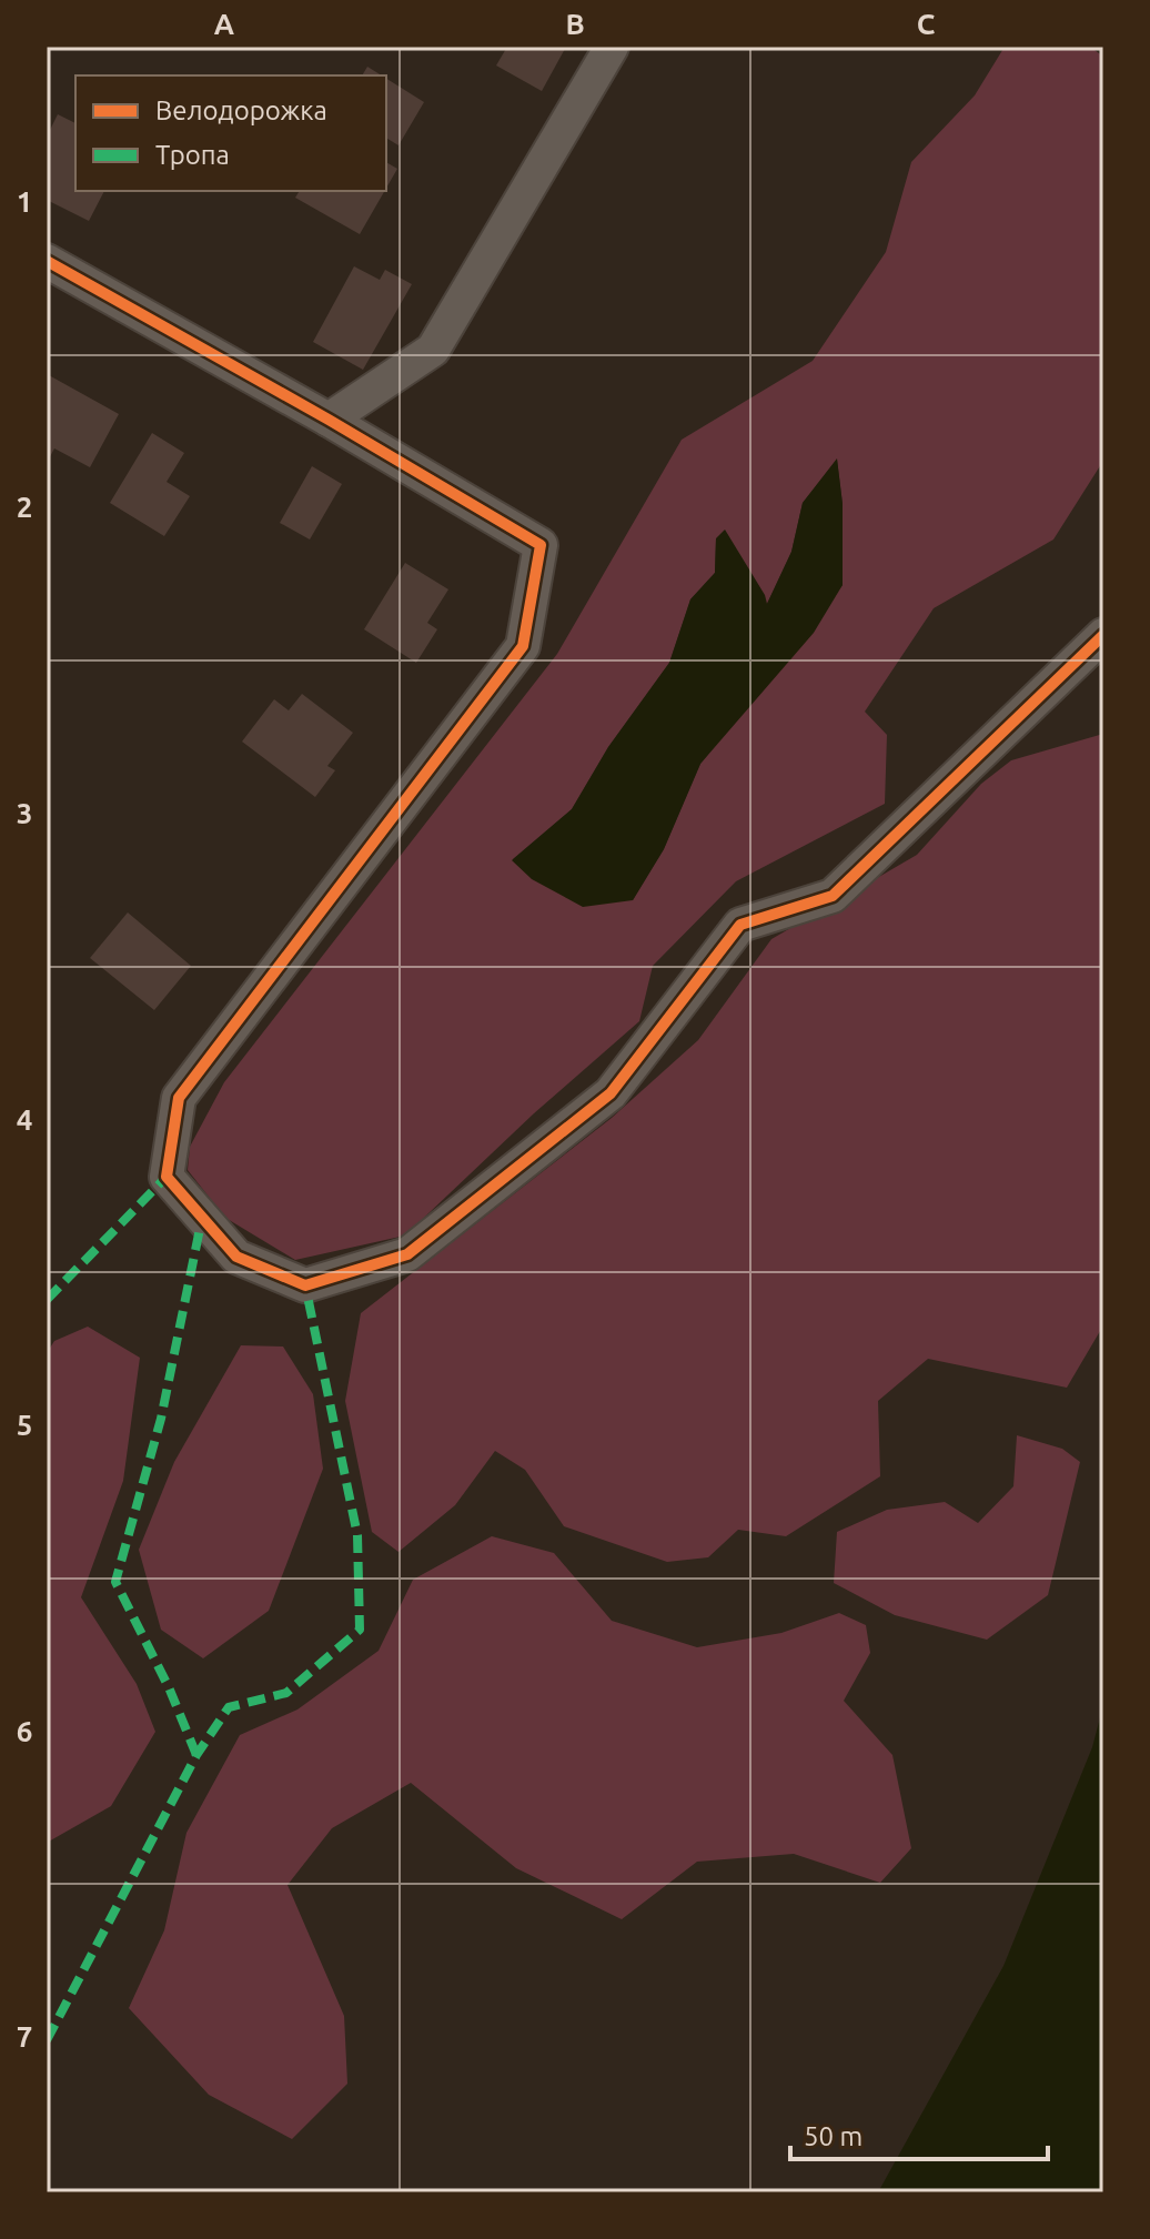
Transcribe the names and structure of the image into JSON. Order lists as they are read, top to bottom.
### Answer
{
  "legend": ["Велодорожка", "Тропа"],
  "scale_bar": "50 m",
  "grid": {
    "columns": ["A", "B", "C"],
    "rows": [
      "1",
      "2",
      "3",
      "4",
      "5",
      "6",
      "7"
    ]
  }
}
